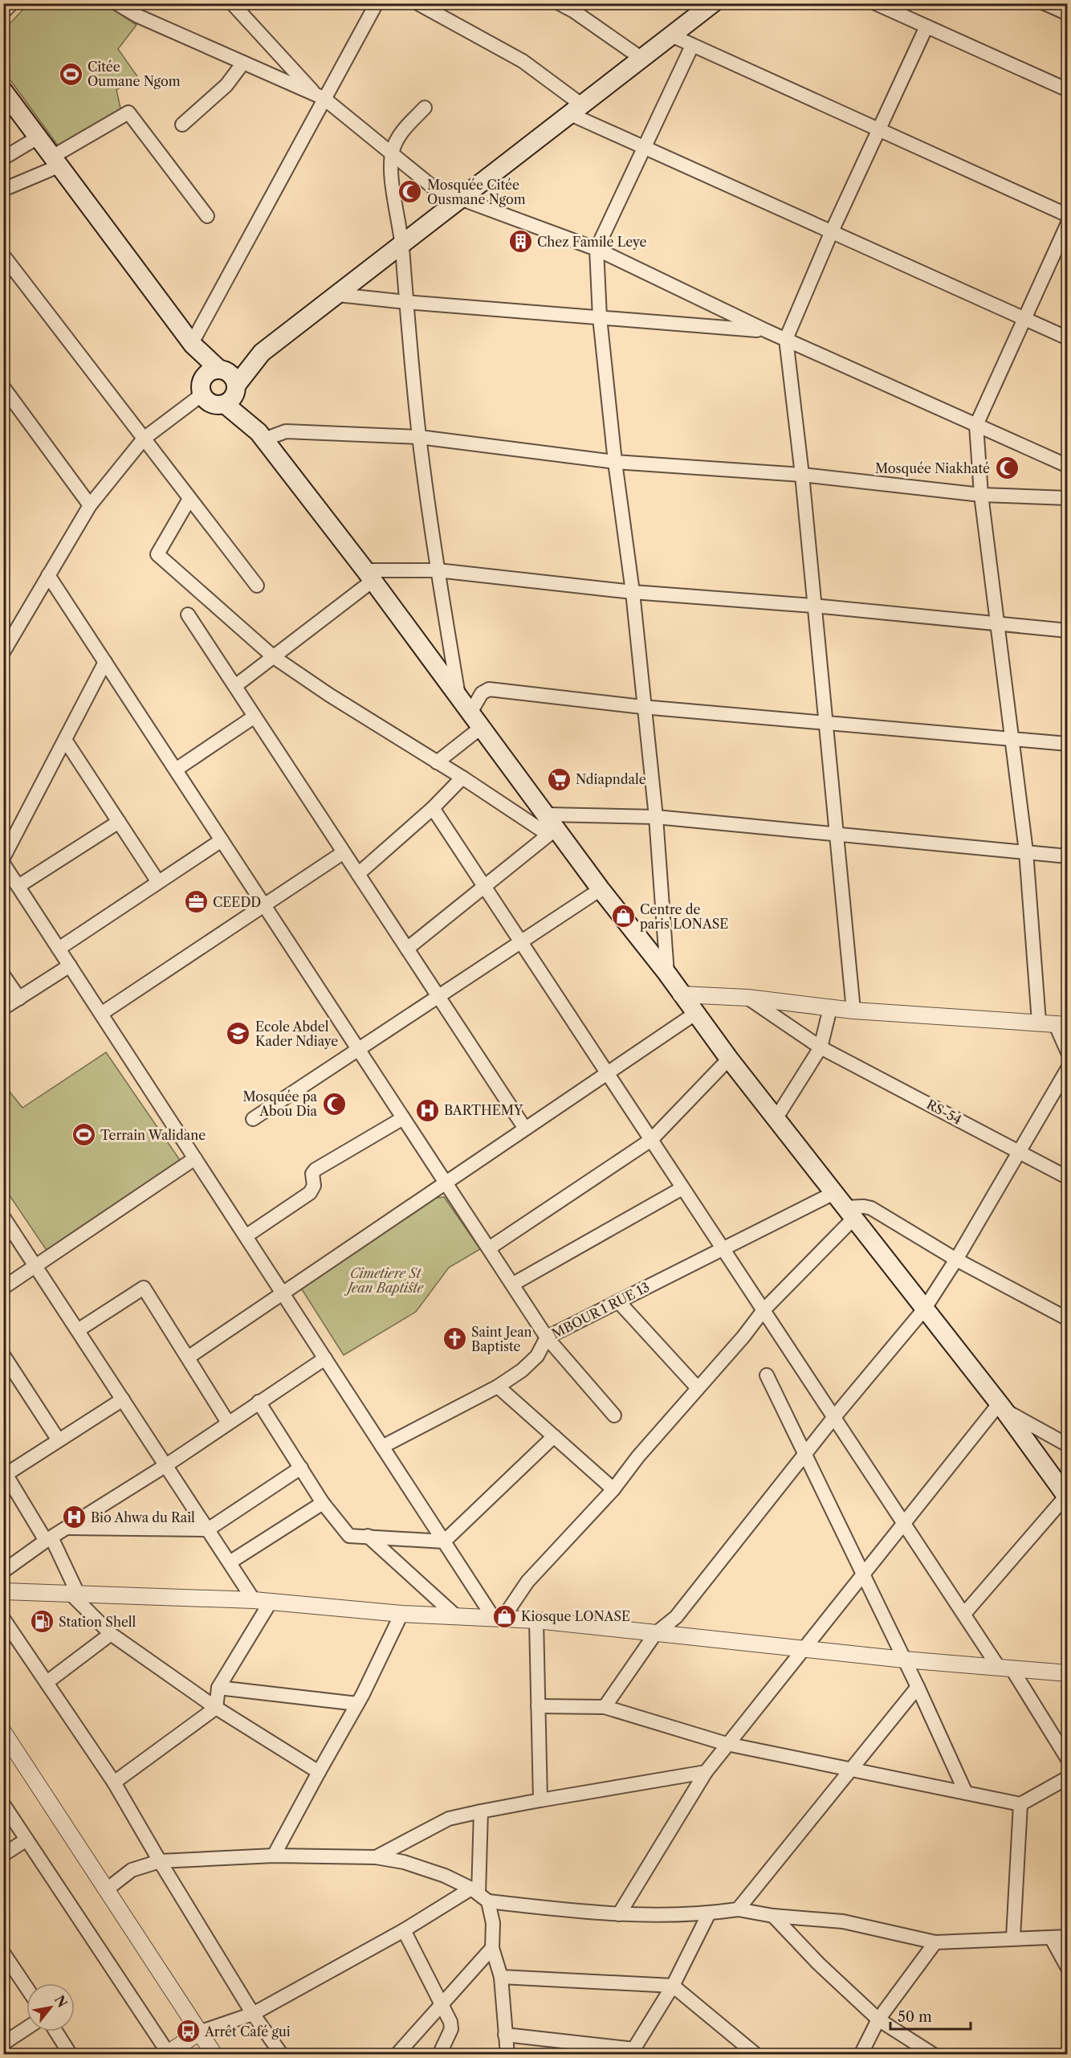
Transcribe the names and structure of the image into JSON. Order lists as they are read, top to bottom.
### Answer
{
  "streets": {
    "street": ["RS-54", "MBOUR 1 RUE 13"]
  },
  "parks": ["Cimetiere St Jean Baptiste"],
  "places": {
    "sports": ["Citée Oumane Ngom", "Terrain Walidane"],
    "mosque": ["Mosquée Citée Ousmane Ngom", "Mosquée Niakhaté", "Mosquée pa Abou Dia"],
    "building": ["Chez Famile Leye"],
    "supermarket": ["Ndiapndale"],
    "office": ["CEEDD"],
    "shop": ["Centre de paris LONASE", "Kiosque LONASE"],
    "school or university": ["Ecole Abdel Kader Ndiaye"],
    "hospital": ["BARTHEMY", "Bio Ahwa du Rail"],
    "church": ["Saint Jean Baptiste"],
    "fuel station": ["Station Shell"],
    "bus stop": ["Arrêt Café gui"]
  },
  "scale_bar": "50 m",
  "north": "top right"
}
